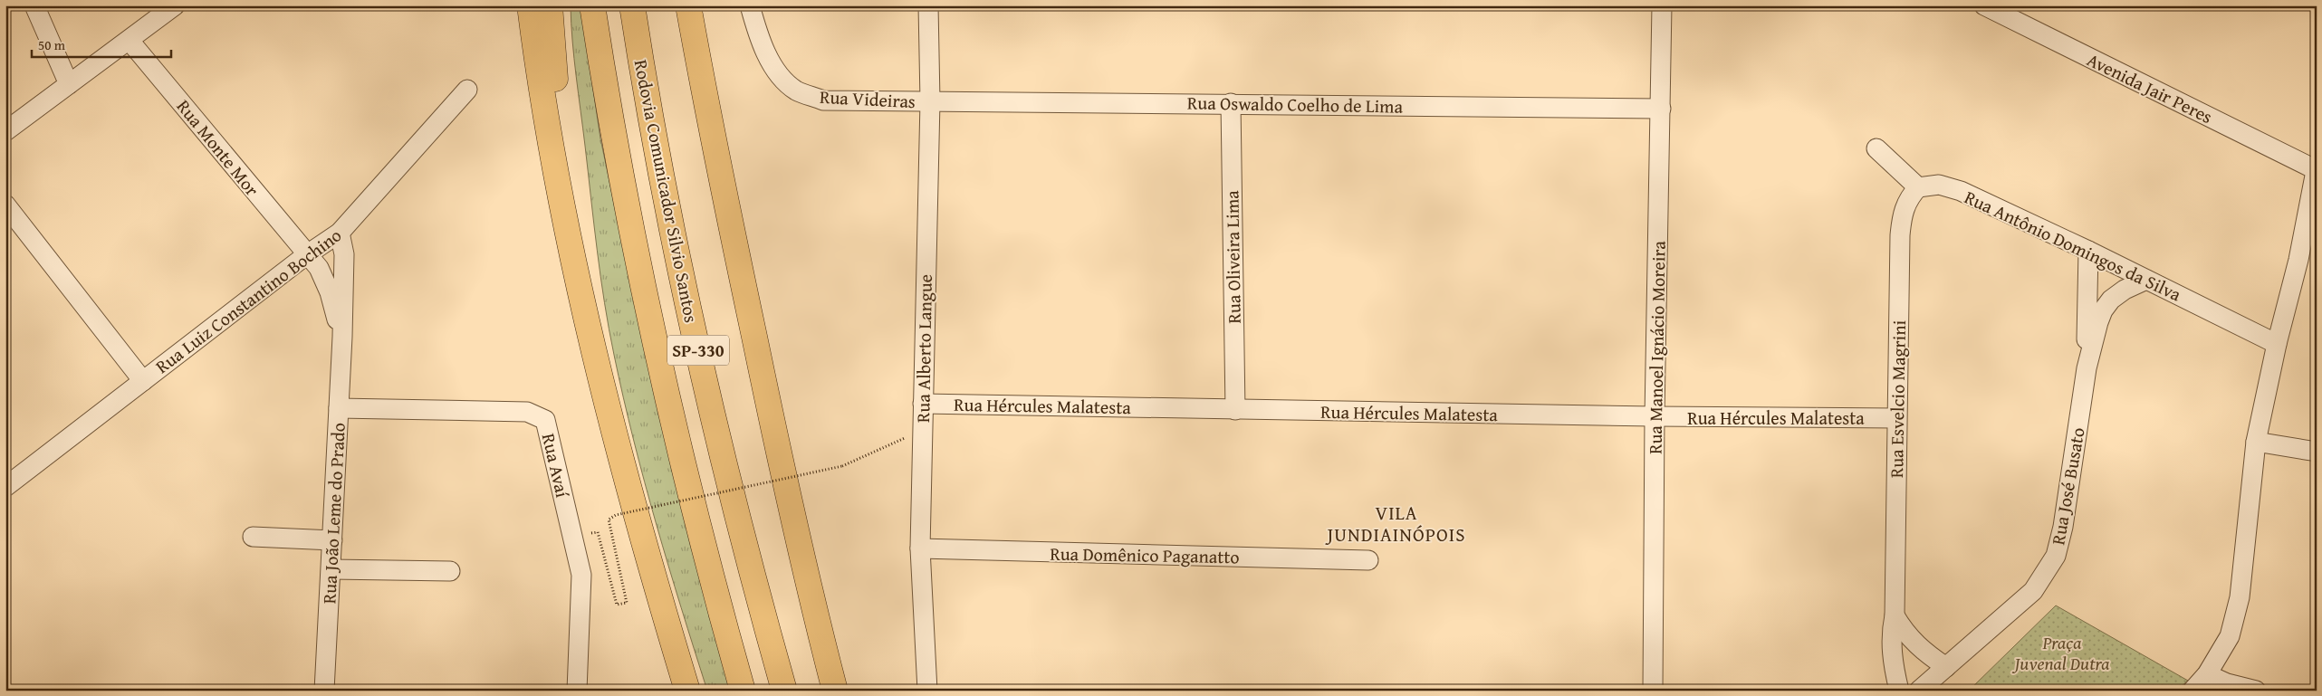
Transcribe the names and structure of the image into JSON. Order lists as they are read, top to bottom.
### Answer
{
  "streets": {
    "highway": ["Rodovia Comunicador Silvio Santos", "SP-330"],
    "street": [
      "Avenida Jair Peres",
      "Rua Videiras",
      "Rua Oswaldo Coelho de Lima",
      "Rua Monte Mor",
      "Rua Antônio Domingos da Silva",
      "Rua Oliveira Lima",
      "Rua Luiz Constantino Bochino",
      "Rua Manoel Ignácio Moreira",
      "Rua Alberto Langue",
      "Rua Esvelcio Magrini",
      "Rua Hércules Malatesta",
      "Rua Avaí",
      "Rua José Busato",
      "Rua João Leme do Prado",
      "Rua Domênico Paganatto"
    ]
  },
  "crossings": [
    ["Rua Videiras", "Rua Oswaldo Coelho de Lima"],
    ["Rua Videiras", "Rua Alberto Langue"],
    ["Rua Oswaldo Coelho de Lima", "Rua Oliveira Lima"],
    ["Rua Oswaldo Coelho de Lima", "Rua Manoel Ignácio Moreira"],
    ["Rua Oswaldo Coelho de Lima", "Rua Alberto Langue"],
    ["Rua Monte Mor", "Rua Luiz Constantino Bochino"],
    ["Rua Monte Mor", "Rua João Leme do Prado"],
    ["Rua Antônio Domingos da Silva", "Rua Esvelcio Magrini"],
    ["Rua Antônio Domingos da Silva", "Rua José Busato"],
    ["Rua Oliveira Lima", "Rua Hércules Malatesta"],
    ["Rua Luiz Constantino Bochino", "Rua João Leme do Prado"],
    ["Rua Manoel Ignácio Moreira", "Rua Hércules Malatesta"],
    ["Rua Alberto Langue", "Rua Hércules Malatesta"],
    ["Rua Alberto Langue", "Rua Domênico Paganatto"],
    ["Rua Esvelcio Magrini", "Rua Hércules Malatesta"],
    ["Rua Avaí", "Rua João Leme do Prado"]
  ],
  "districts": ["VILA JUNDIAINÓPOIS"],
  "parks": ["Praça Juvenal Dutra"],
  "scale_bar": "50 m"
}
